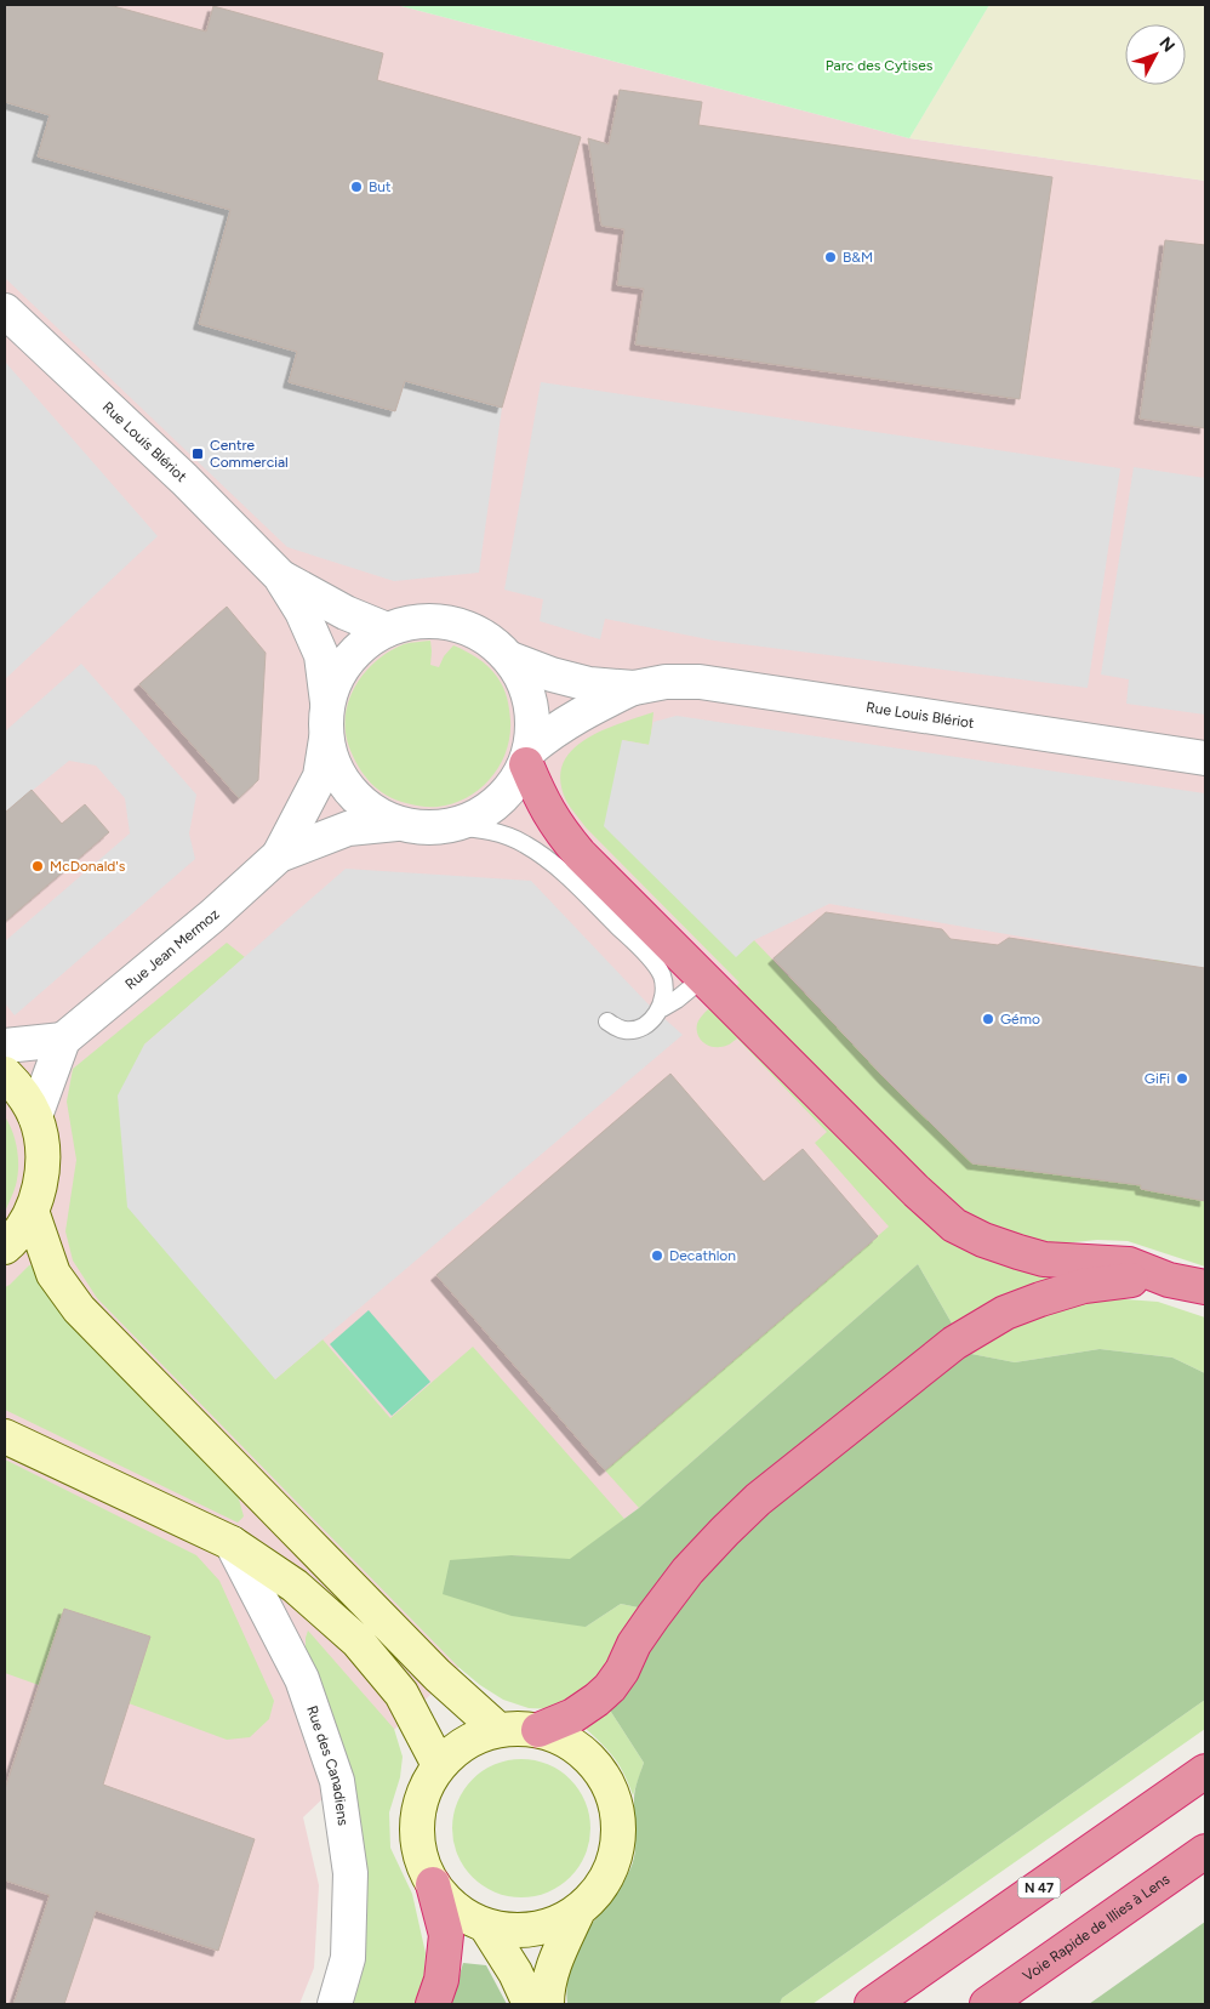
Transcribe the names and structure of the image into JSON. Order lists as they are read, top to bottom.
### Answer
{
  "streets": {
    "highway": ["N 47", "Voie Rapide de Illies à Lens"],
    "street": ["Rue Louis Blériot", "Rue Jean Mermoz", "Rue des Canadiens"]
  },
  "crossings": [
    ["Rue Louis Blériot", "Rue Jean Mermoz"]
  ],
  "parks": ["Parc des Cytises"],
  "places": {
    "other": [
      "But",
      "B&M",
      "McDonald's",
      "Gémo",
      "GiFi",
      "Decathlon"
    ],
    "transit": ["Centre Commercial"]
  },
  "north": "top right"
}
